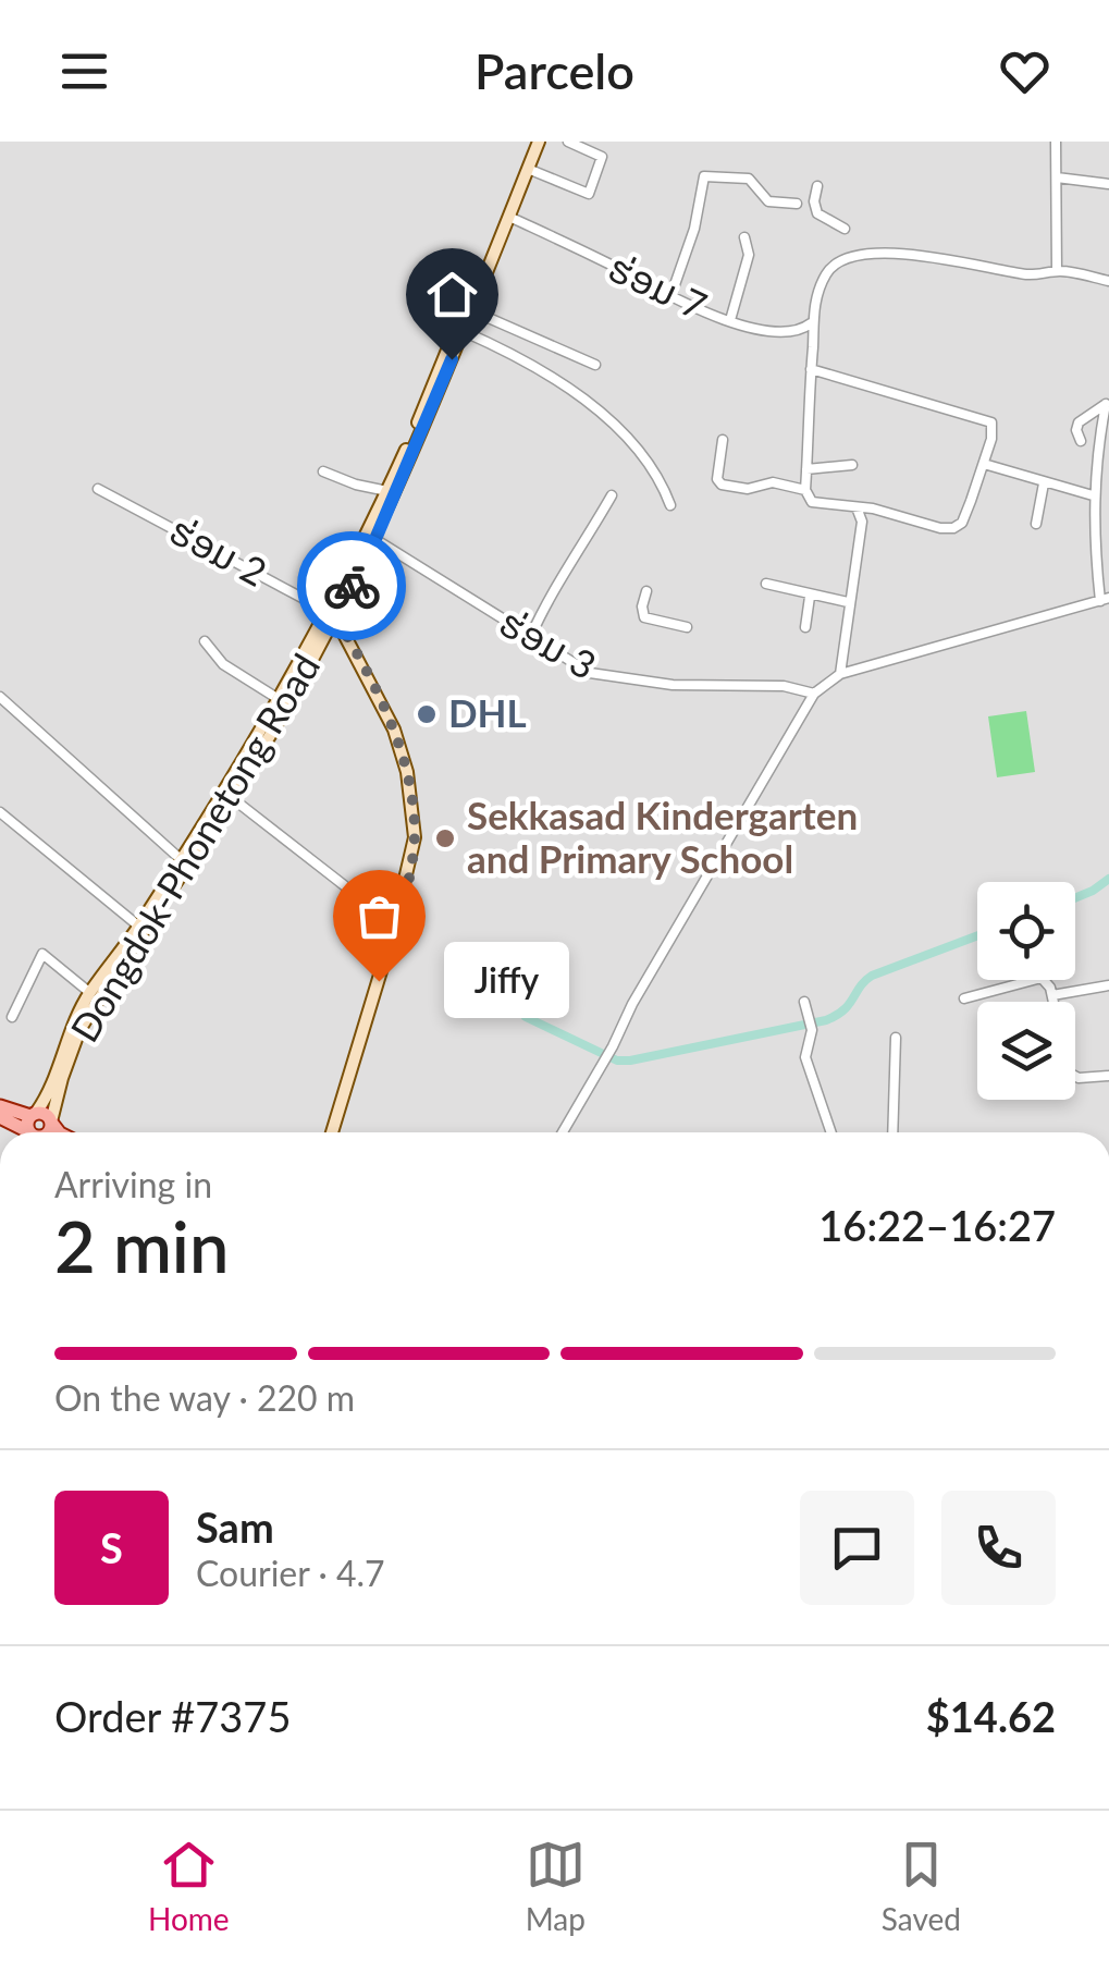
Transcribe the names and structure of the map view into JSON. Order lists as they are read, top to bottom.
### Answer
{
  "streets": {
    "main road": ["Dongdok-Phonetong Road"],
    "street": ["ຮ່ອມ 7", "ຮ່ອມ 2", "ຮ່ອມ 3"]
  },
  "crossings": [
    ["ຮ່ອມ 7", "Dongdok-Phonetong Road"],
    ["ຮ່ອມ 2", "Dongdok-Phonetong Road"],
    ["ຮ່ອມ 3", "Dongdok-Phonetong Road"]
  ],
  "places": ["DHL", "Sekkasad Kindergarten and Primary School", "Jiffy"],
  "page": {
    "header": "Parcelo",
    "bubble": "Jiffy",
    "heading": ["2 min", "Arriving in", "16:22–16:27"],
    "panel": [
      "Sam",
      "Courier · 4.7",
      "Order #7375",
      "$14.62"
    ],
    "bar": "On the way · 220 m",
    "round": "S",
    "tabs": ["Home", "Map", "Saved"]
  }
}
